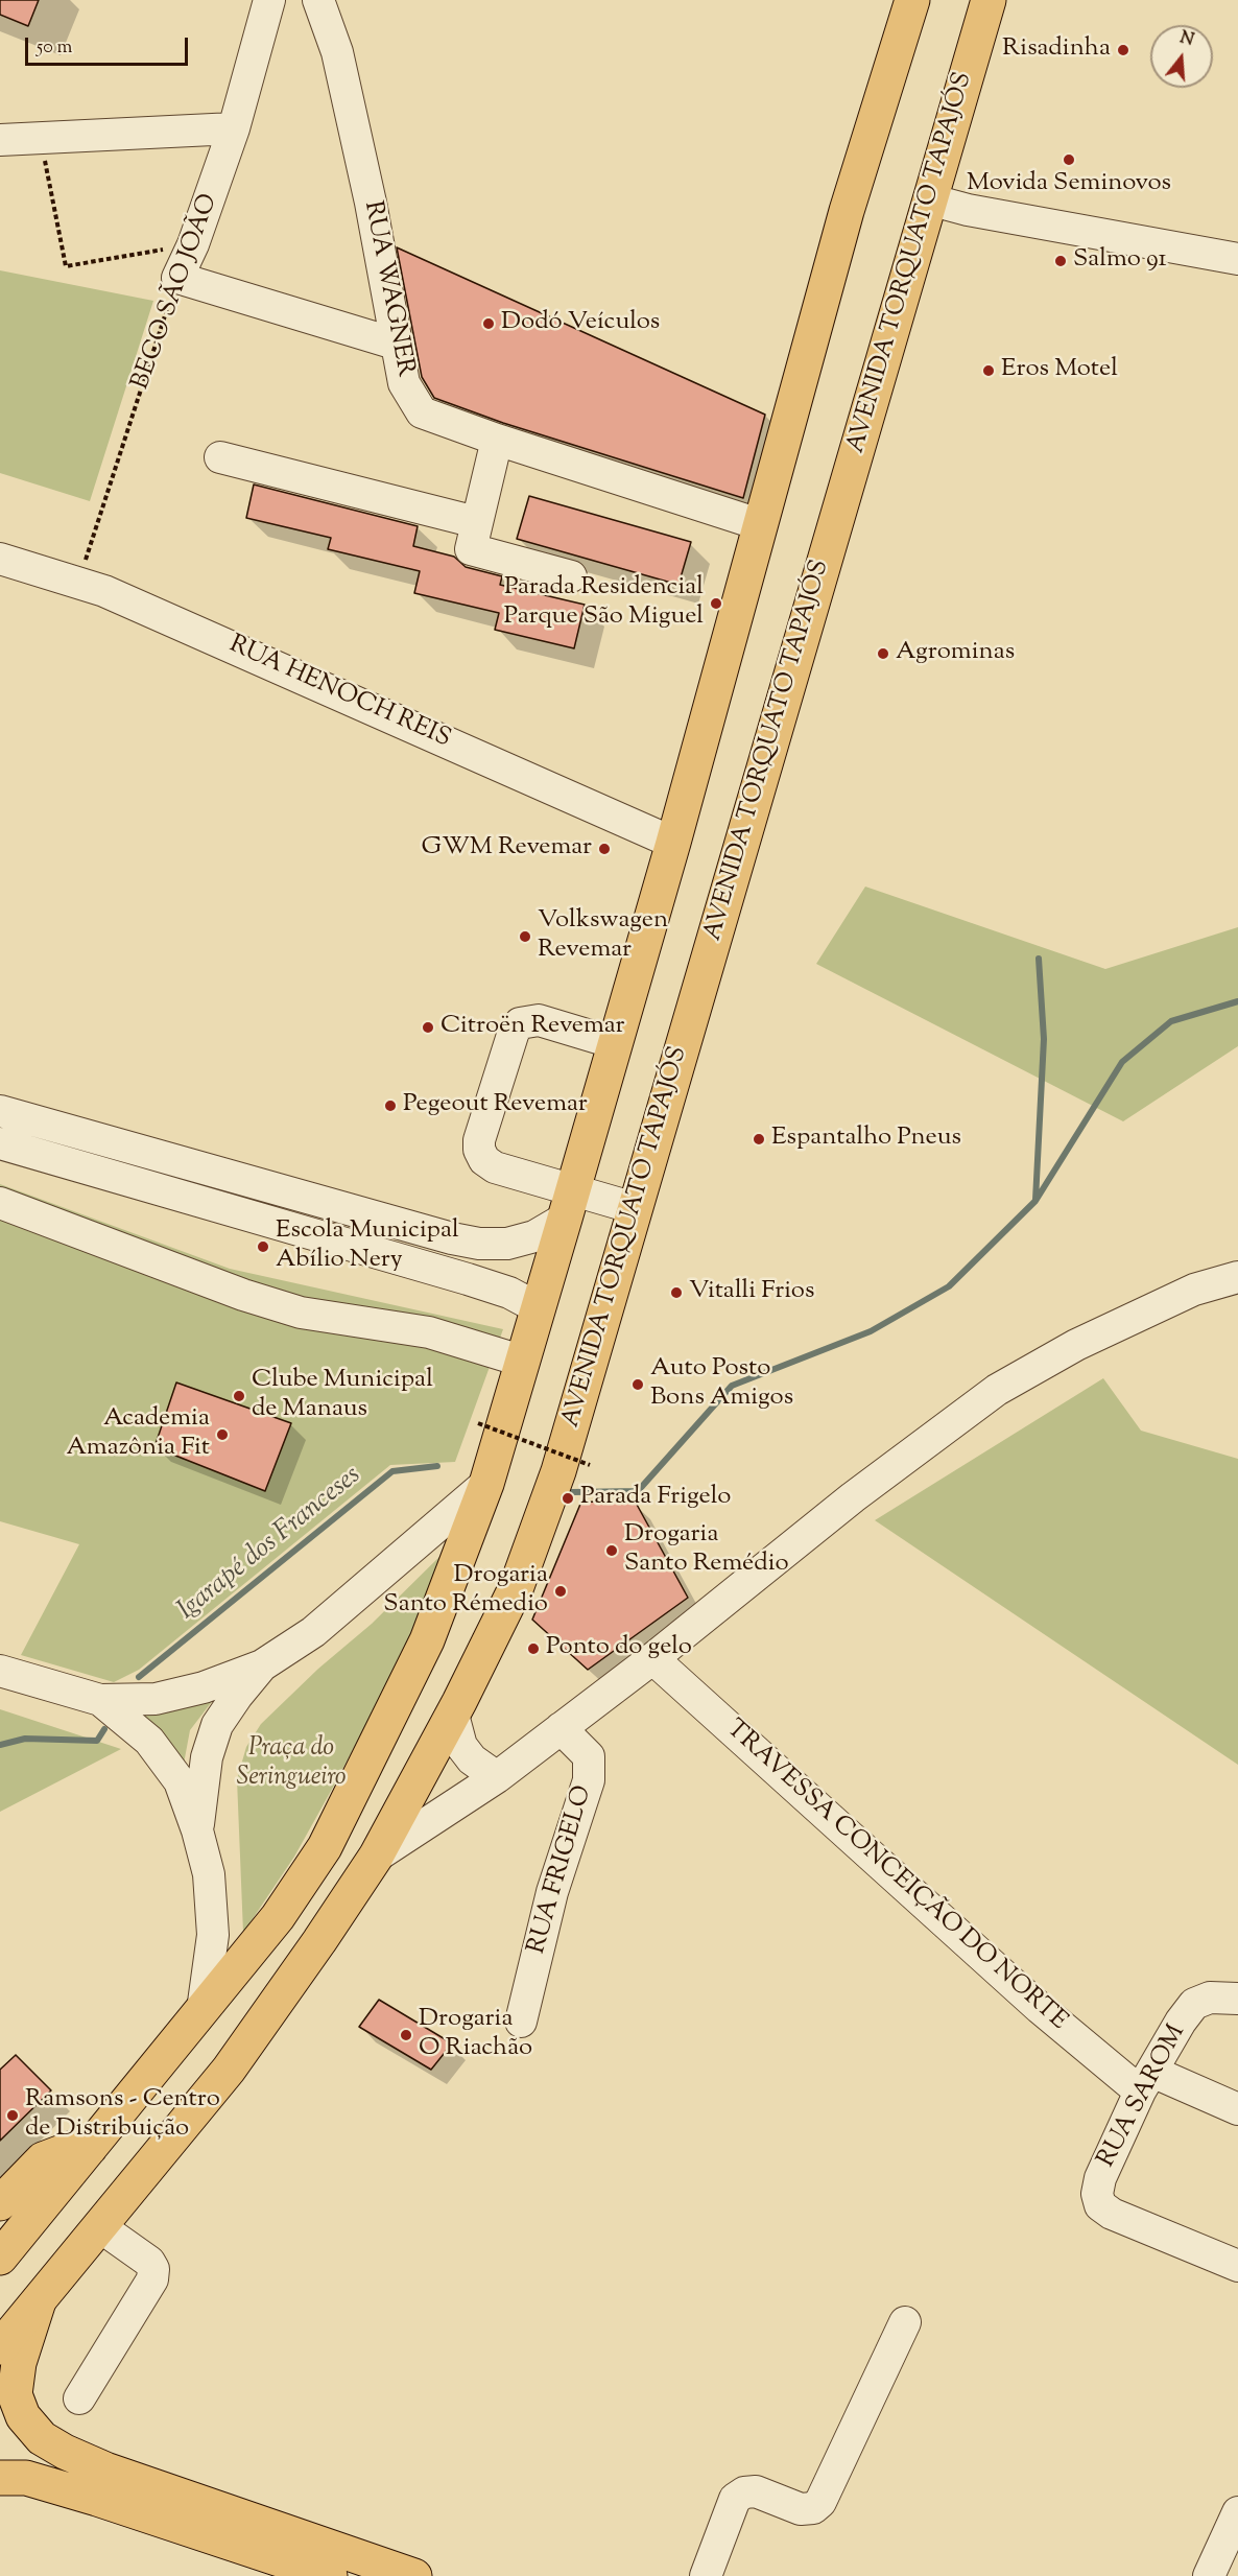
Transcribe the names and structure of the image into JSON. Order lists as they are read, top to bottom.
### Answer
{
  "streets": {
    "main road": ["AVENIDA TORQUATO TAPAJÓS"],
    "street": [
      "RUA WAGNER",
      "BECO SÃO JOÃO",
      "RUA HENOCH REIS",
      "RUA FRIGELO",
      "TRAVESSA CONCEIÇÃO DO NORTE",
      "RUA SAROM"
    ]
  },
  "crossings": [
    ["BECO SÃO JOÃO", "RUA HENOCH REIS"],
    ["TRAVESSA CONCEIÇÃO DO NORTE", "RUA SAROM"]
  ],
  "water": ["Igarapé dos Franceses"],
  "parks": ["Praça do Seringueiro"],
  "places": [
    "Risadinha",
    "Movida Seminovos",
    "Salmo 91",
    "Dodó Veículos",
    "Eros Motel",
    "Parada Residencial Parque São Miguel",
    "Agrominas",
    "GWM Revemar",
    "Volkswagen Revemar",
    "Citroën Revemar",
    "Pegeout Revemar",
    "Espantalho Pneus",
    "Escola Municipal Abílio Nery",
    "Vitalli Frios",
    "Auto Posto Bons Amigos",
    "Clube Municipal de Manaus",
    "Academia Amazônia Fit",
    "Parada Frigelo",
    "Drogaria Santo Remédio",
    "Drogaria Santo Rémedio",
    "Ponto do gelo",
    "Drogaria O Riachão",
    "Ramsons - Centro de Distribuição"
  ],
  "scale_bar": "50 m",
  "north": "top"
}
